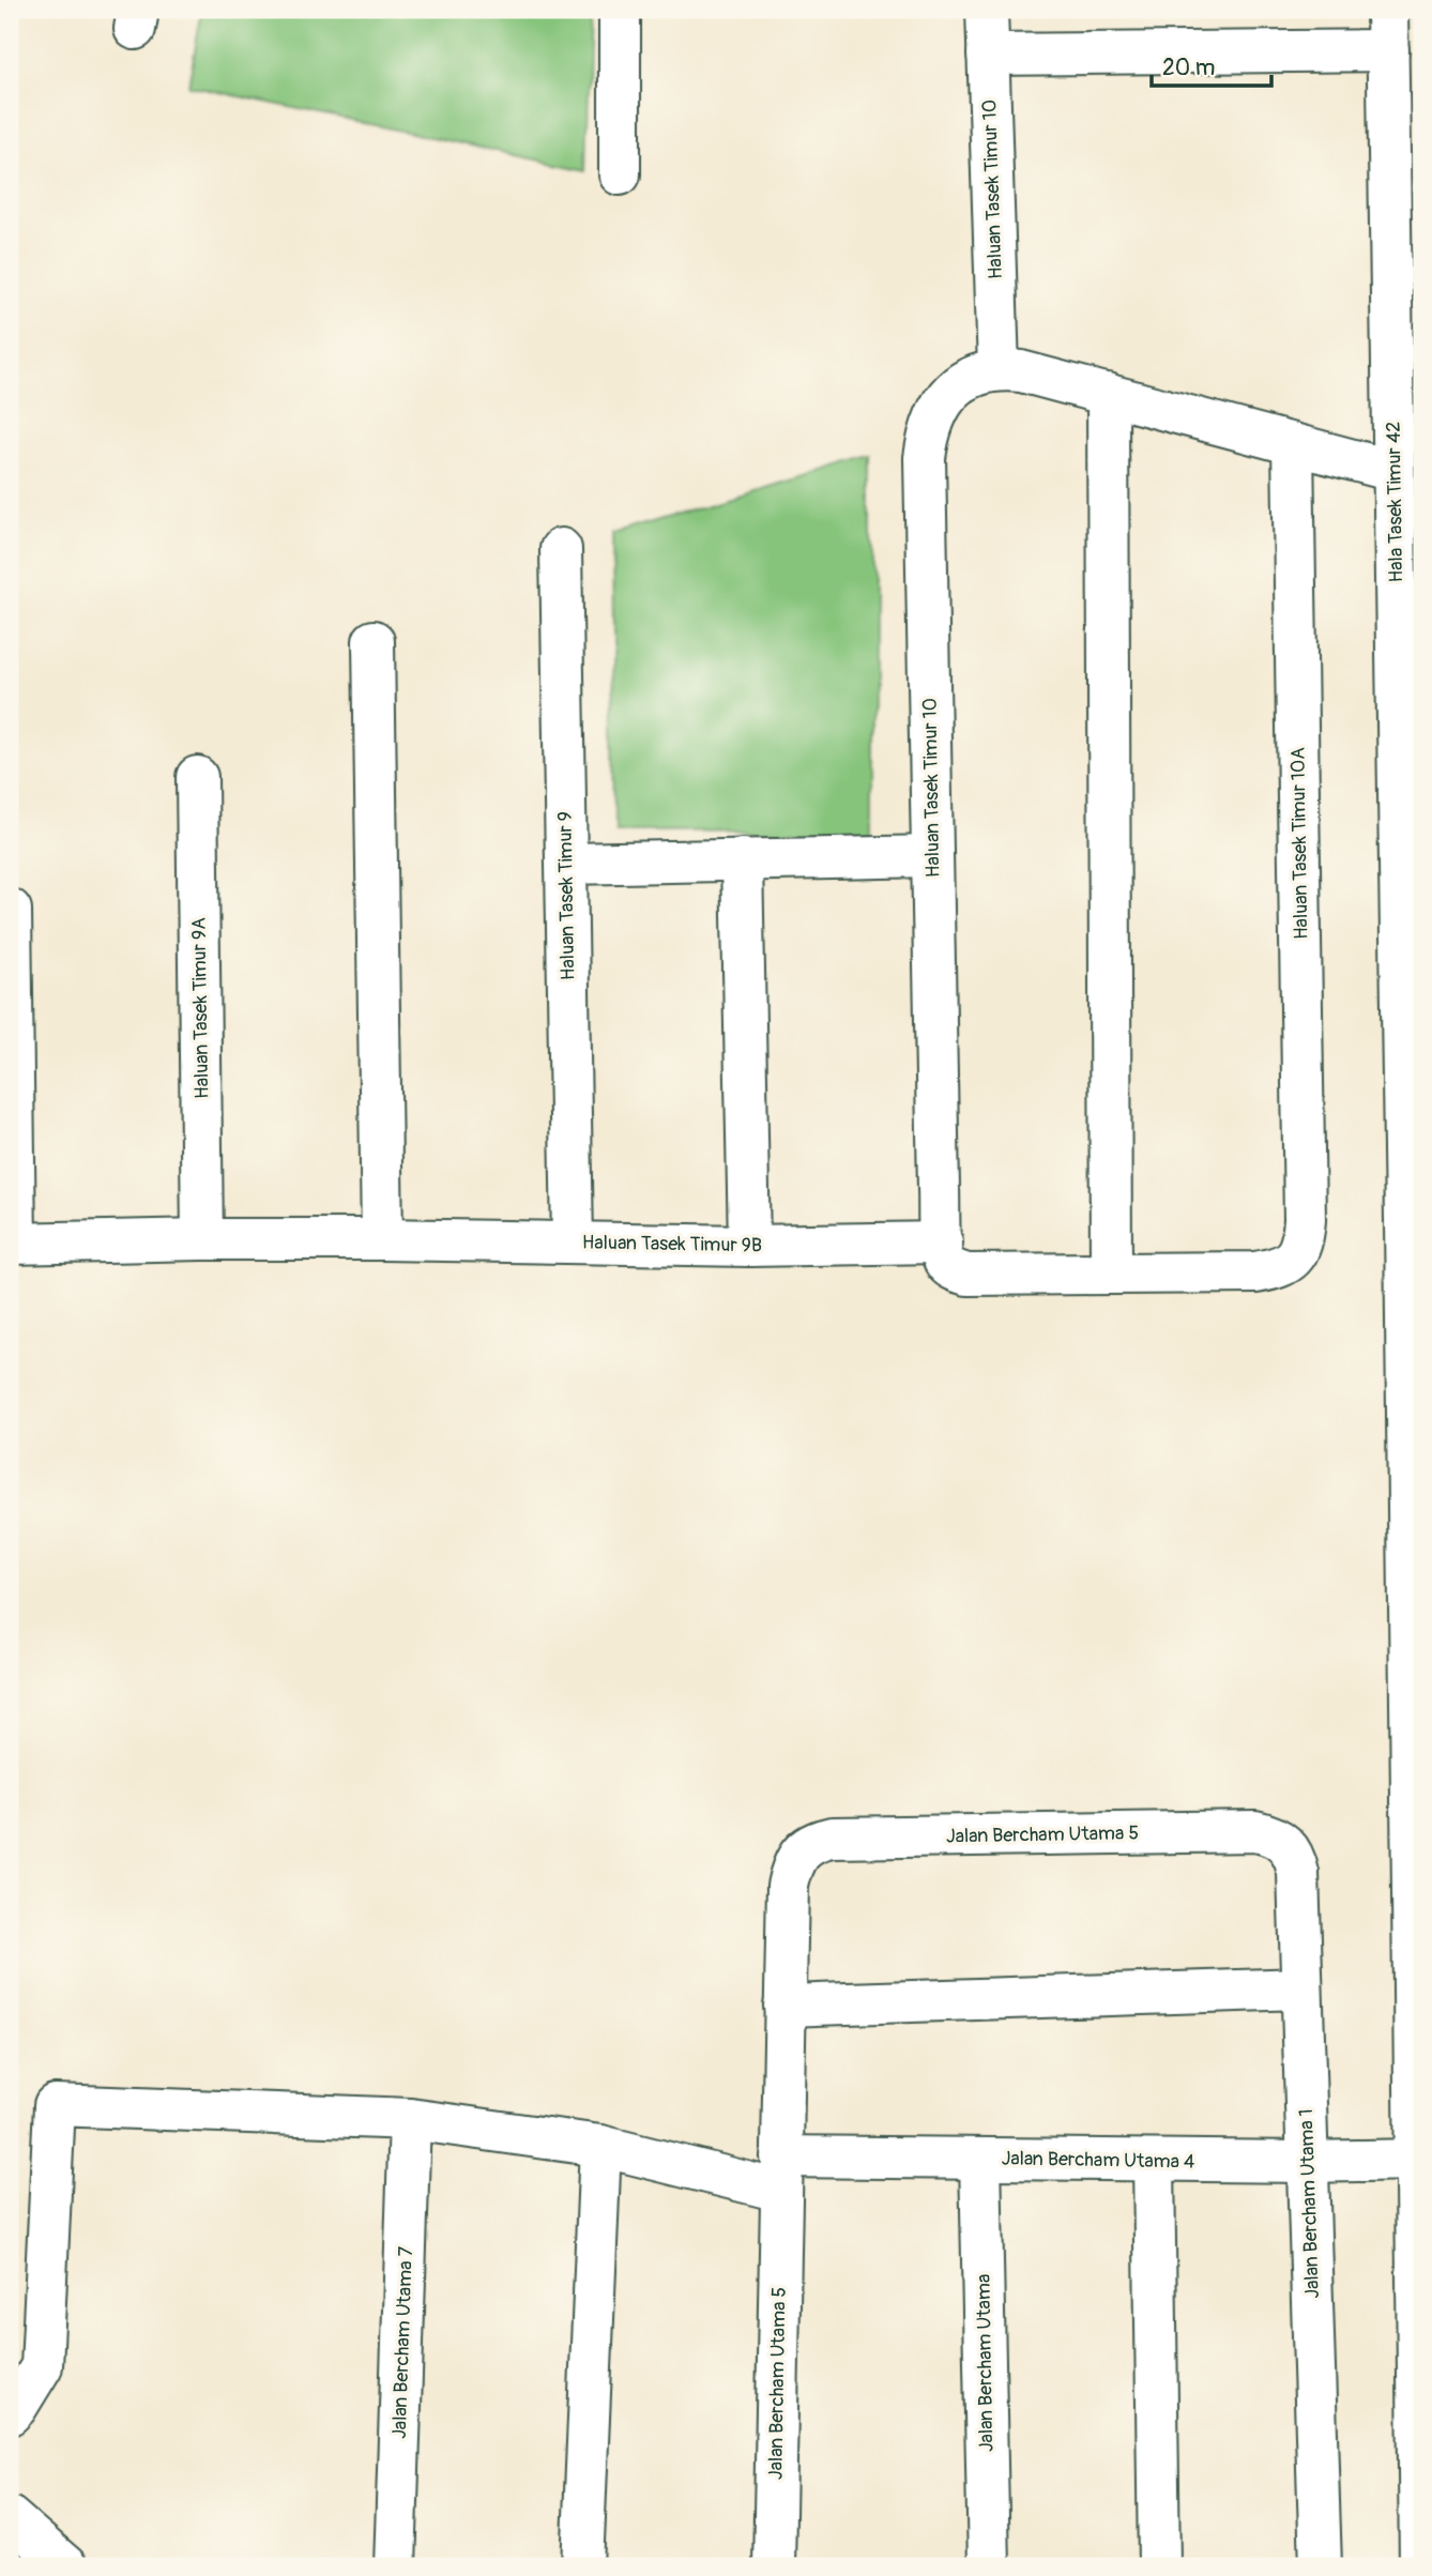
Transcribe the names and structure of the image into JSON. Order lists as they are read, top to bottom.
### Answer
{
  "streets": {
    "street": [
      "Haluan Tasek Timur 10",
      "Hala Tasek Timur 42",
      "Haluan Tasek Timur 10A",
      "Haluan Tasek Timur 9",
      "Haluan Tasek Timur 9A",
      "Haluan Tasek Timur 9B",
      "Jalan Bercham Utama 5",
      "Jalan Bercham Utama 4",
      "Jalan Bercham Utama 1",
      "Jalan Bercham Utama 7",
      "Jalan Bercham Utama"
    ]
  },
  "crossings": [
    ["Haluan Tasek Timur 10", "Haluan Tasek Timur 9B"],
    ["Hala Tasek Timur 42", "Jalan Bercham Utama 4"],
    ["Haluan Tasek Timur 9", "Haluan Tasek Timur 9B"],
    ["Haluan Tasek Timur 9A", "Haluan Tasek Timur 9B"],
    ["Jalan Bercham Utama 5", "Jalan Bercham Utama 4"],
    ["Jalan Bercham Utama 5", "Jalan Bercham Utama 1"],
    ["Jalan Bercham Utama 4", "Jalan Bercham Utama 1"],
    ["Jalan Bercham Utama 4", "Jalan Bercham Utama 7"],
    ["Jalan Bercham Utama 4", "Jalan Bercham Utama"]
  ],
  "scale_bar": "20 m"
}
